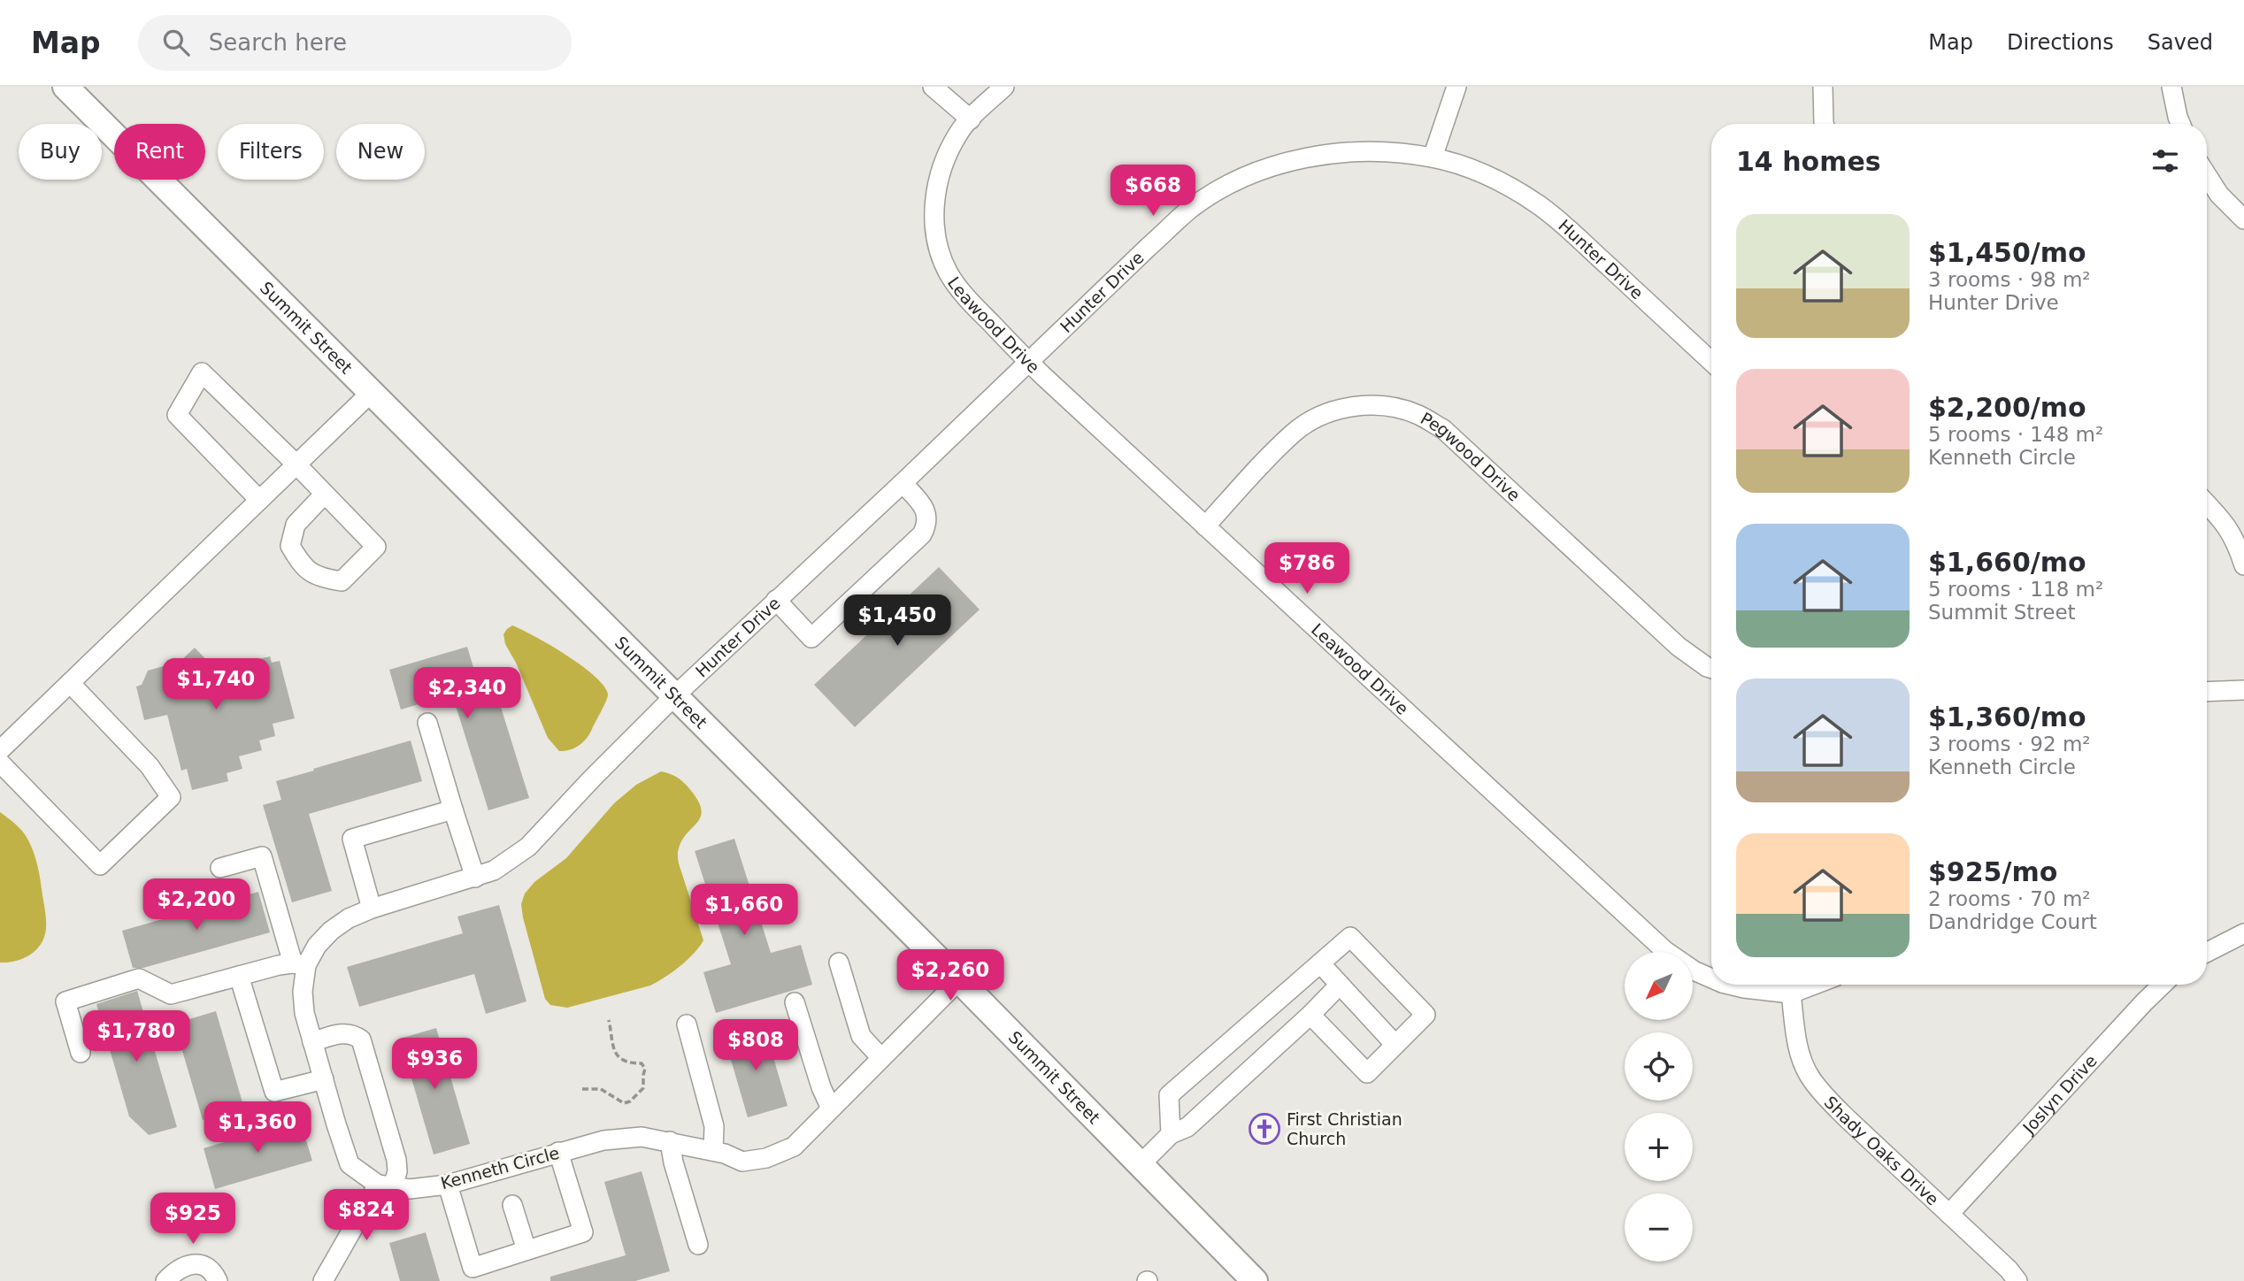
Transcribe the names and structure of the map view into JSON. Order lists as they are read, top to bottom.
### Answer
{
  "streets": {
    "main road": ["Summit Street"],
    "street": [
      "Hunter Drive",
      "Leawood Drive",
      "Pegwood Drive",
      "Joslyn Drive",
      "Shady Oaks Drive",
      "Kenneth Circle"
    ]
  },
  "crossings": [
    ["Hunter Drive", "Leawood Drive"],
    ["Hunter Drive", "Summit Street"],
    ["Leawood Drive", "Pegwood Drive"],
    ["Leawood Drive", "Shady Oaks Drive"],
    ["Summit Street", "Kenneth Circle"],
    ["Joslyn Drive", "Shady Oaks Drive"]
  ],
  "places": {
    "church": ["First Christian Church"]
  },
  "north": "bottom left",
  "page": {
    "header": "Map",
    "search": "Search here",
    "nav": ["Map", "Directions", "Saved"],
    "chip": [
      "Buy",
      "Rent",
      "Filters",
      "New"
    ],
    "heading": "14 homes",
    "price": [
      "$668",
      "$786",
      "$1,450",
      "$1,740",
      "$2,340",
      "$2,200",
      "$1,660",
      "$2,260",
      "$1,780",
      "$808",
      "$936",
      "$1,360",
      "$824",
      "$925"
    ],
    "list": [
      {
        "name": "$1,450/mo",
        "note": "3 rooms · 98 m² · Hunter Drive"
      },
      {
        "name": "$2,200/mo",
        "note": "5 rooms · 148 m² · Kenneth Circle"
      },
      {
        "name": "$1,660/mo",
        "note": "5 rooms · 118 m² · Summit Street"
      },
      {
        "name": "$1,360/mo",
        "note": "3 rooms · 92 m² · Kenneth Circle"
      },
      {
        "name": "$925/mo",
        "note": "2 rooms · 70 m² · Dandridge Court"
      }
    ],
    "map_buttons": ["+", "−"]
  }
}
